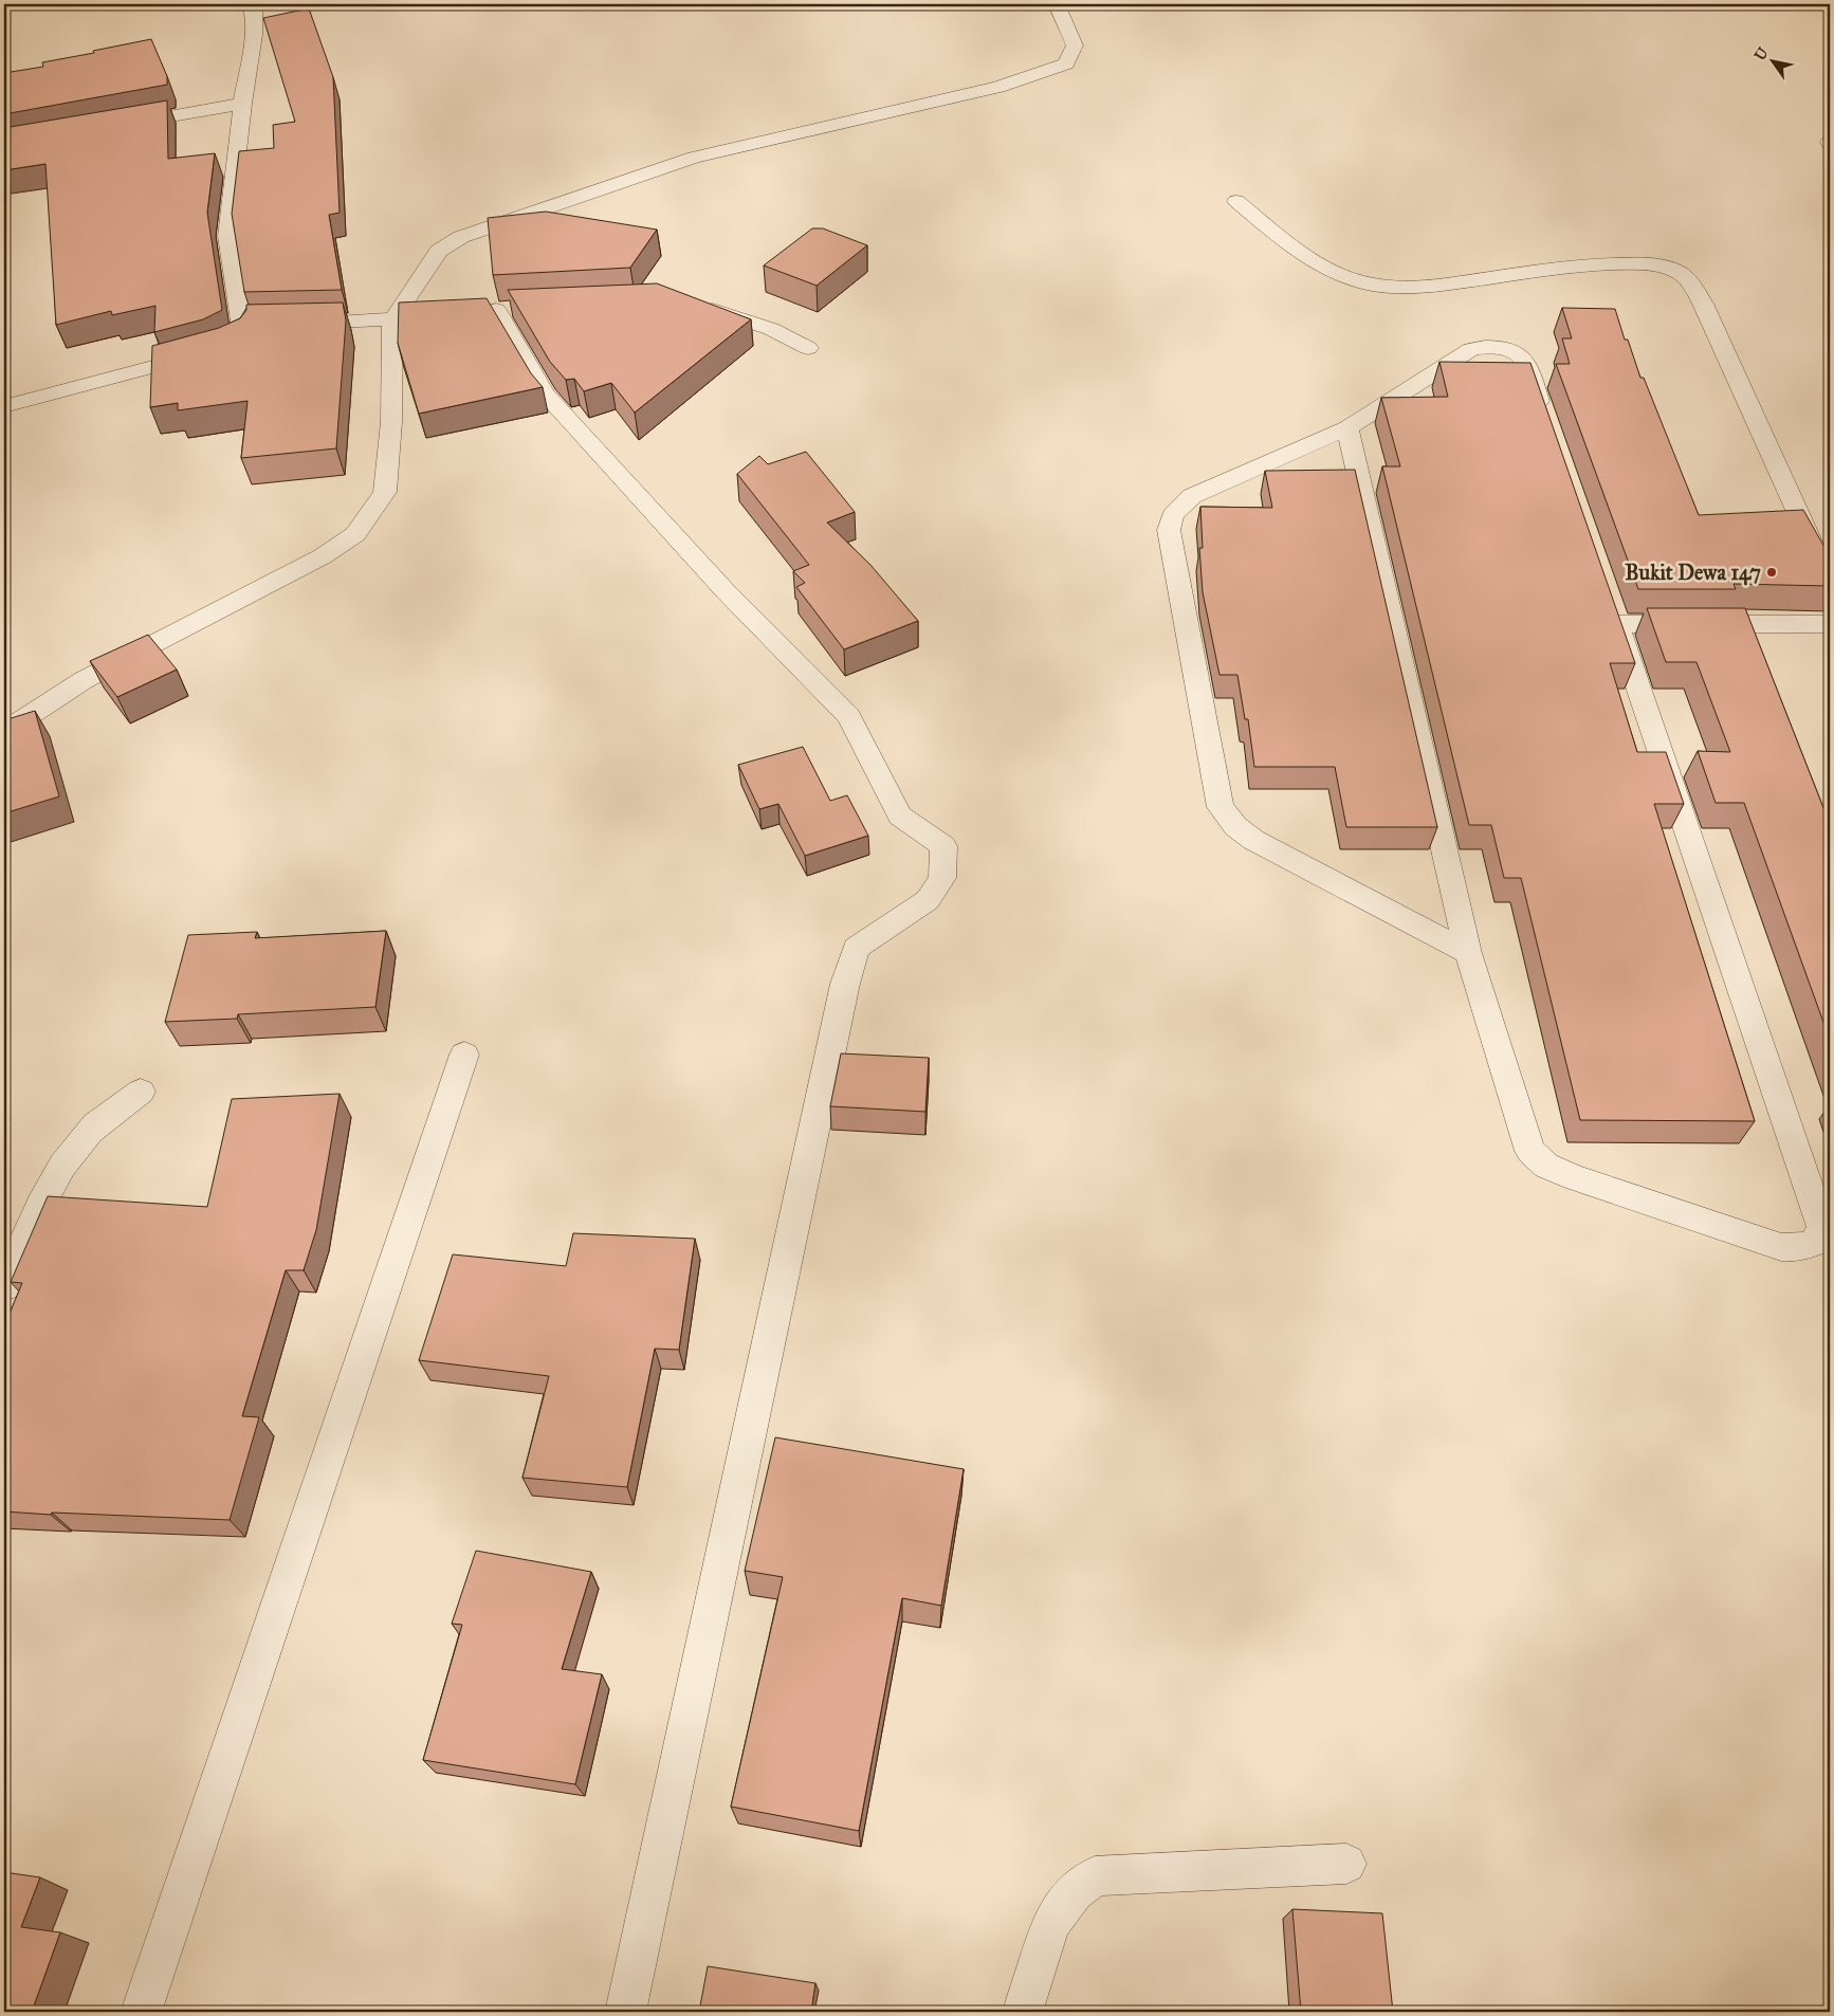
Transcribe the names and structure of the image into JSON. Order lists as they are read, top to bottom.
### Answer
{
  "places": ["Bukit Dewa 147"],
  "north": "top left"
}
